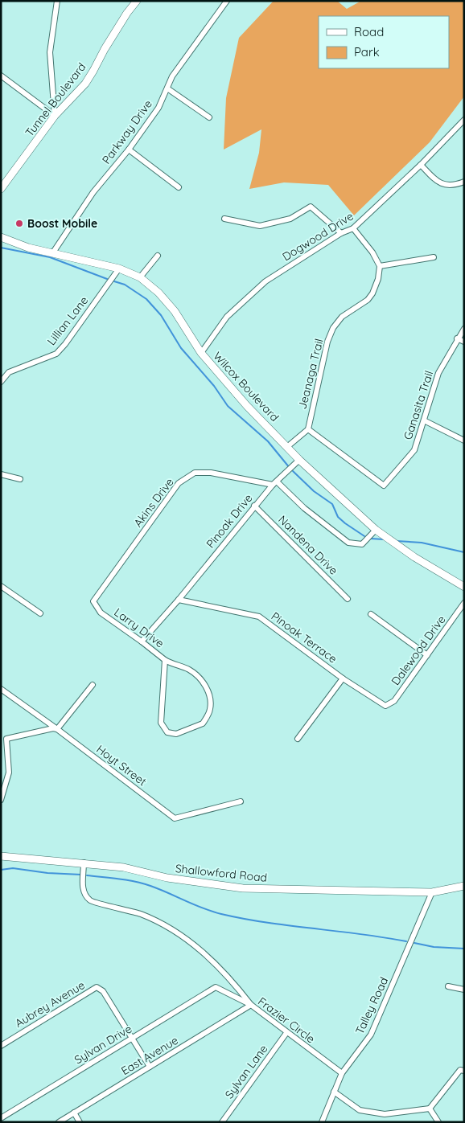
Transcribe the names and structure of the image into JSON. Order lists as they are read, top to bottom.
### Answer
{
  "streets": {
    "main road": ["Tunnel Boulevard", "Wilcox Boulevard", "Shallowford Road"],
    "street": [
      "Parkway Drive",
      "Dogwood Drive",
      "Lillian Lane",
      "Jeanaga Trail",
      "Ganasita Trail",
      "Akins Drive",
      "Pinoak Drive",
      "Nandena Drive",
      "Larry Drive",
      "Pinoak Terrace",
      "Dalewood Drive",
      "Hoyt Street",
      "Aubrey Avenue",
      "Talley Road",
      "Frazier Circle",
      "Sylvan Drive",
      "East Avenue",
      "Sylvan Lane"
    ]
  },
  "crossings": [
    ["Parkway Drive", "Wilcox Boulevard"],
    ["Dogwood Drive", "Wilcox Boulevard"],
    ["Lillian Lane", "Wilcox Boulevard"],
    ["Jeanaga Trail", "Ganasita Trail"],
    ["Wilcox Boulevard", "Pinoak Drive"],
    ["Akins Drive", "Pinoak Drive"],
    ["Akins Drive", "Larry Drive"],
    ["Pinoak Drive", "Nandena Drive"],
    ["Pinoak Drive", "Larry Drive"],
    ["Pinoak Drive", "Pinoak Terrace"],
    ["Pinoak Terrace", "Dalewood Drive"],
    ["Shallowford Road", "Talley Road"],
    ["Aubrey Avenue", "Sylvan Drive"],
    ["Talley Road", "Frazier Circle"],
    ["Frazier Circle", "Sylvan Drive"],
    ["Frazier Circle", "East Avenue"],
    ["Frazier Circle", "Sylvan Lane"]
  ],
  "places": ["Boost Mobile"],
  "legend": ["Road", "Park"]
}
